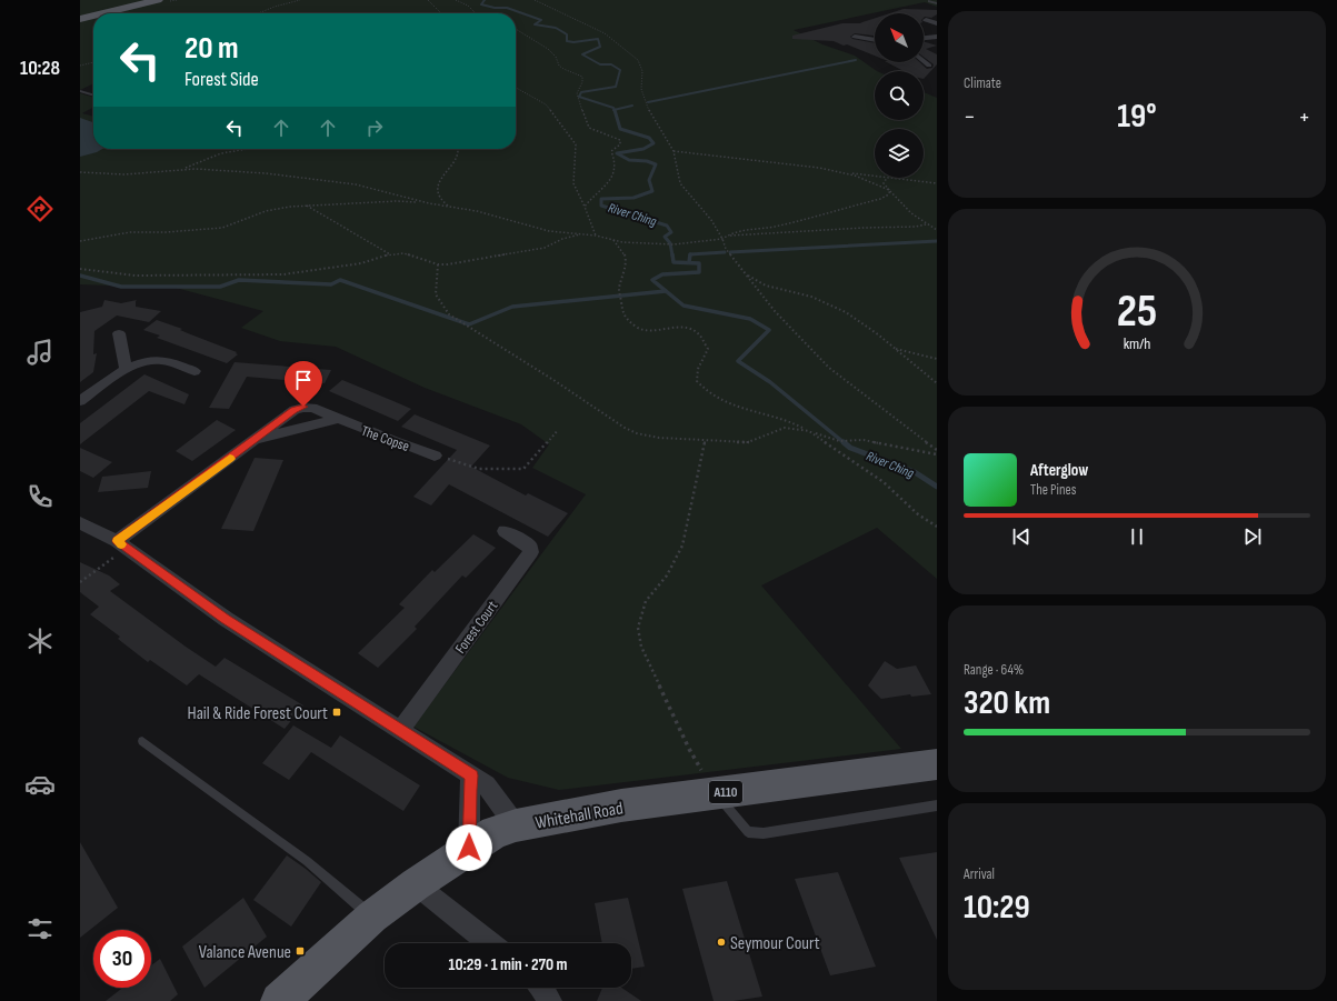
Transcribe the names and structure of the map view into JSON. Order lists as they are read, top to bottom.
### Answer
{
  "streets": {
    "main road": ["A110", "Whitehall Road"],
    "street": ["The Copse", "Forest Court"]
  },
  "water": ["River Ching"],
  "places": {
    "transit": ["Hail & Ride Forest Court", "Valance Avenue"],
    "other": ["Seymour Court"]
  },
  "north": "top left",
  "page": {
    "tabs": "10:28",
    "tile": [
      "Climate",
      ["Range · 64%", "320 km"],
      ["Arrival", "10:29"]
    ],
    "turn": ["20 m", "Forest Side"],
    "heat": ["−", "19°", "+"],
    "song": ["Afterglow", "The Pines"],
    "limit": "30",
    "trip": "10:29 · 1 min · 270 m",
    "gauge": ["25", "km/h"]
  }
}
